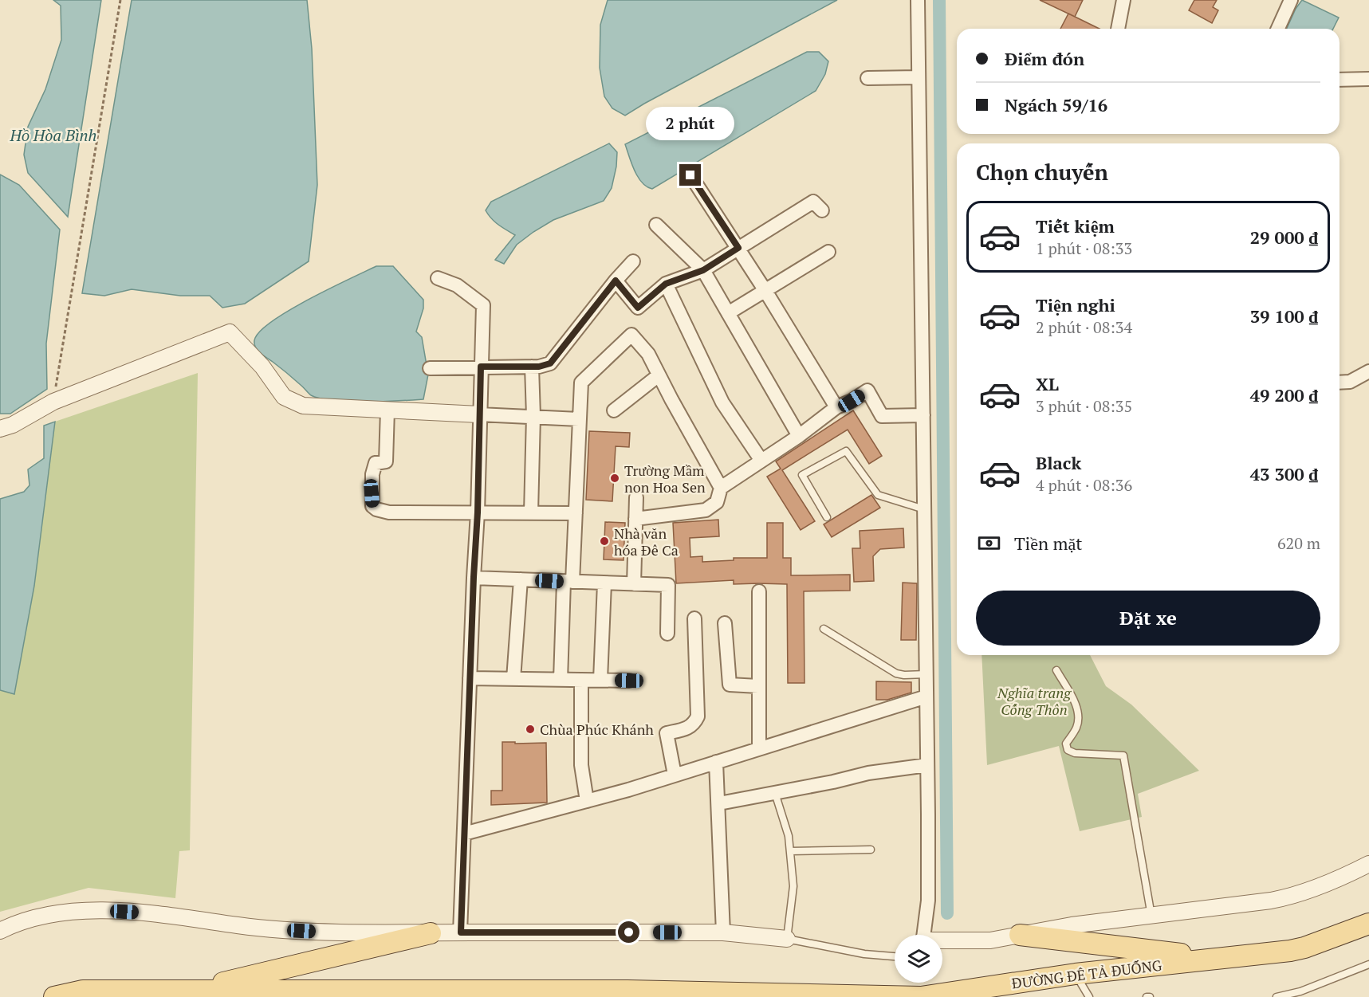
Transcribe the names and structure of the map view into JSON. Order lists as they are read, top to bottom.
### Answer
{
  "streets": {
    "main road": ["ĐƯỜNG ĐÊ TẢ ĐUỐNG"]
  },
  "water": ["Hồ Hòa Bình"],
  "parks": ["Nghĩa trang Cống Thôn"],
  "places": ["Trường Mầm non Hoa Sen", "Nhà văn hóa Đê Ca", "Chùa Phúc Khánh"],
  "page": {
    "banner": ["Điểm đón", "Ngách 59/16"],
    "bubble": "2 phút",
    "heading": "Chọn chuyến",
    "list": [
      {
        "name": "Tiết kiệm",
        "note": "1 phút · 08:33",
        "value": "29 000 ₫"
      },
      {
        "name": "Tiện nghi",
        "note": "2 phút · 08:34",
        "value": "39 100 ₫"
      },
      {
        "name": "XL",
        "note": "3 phút · 08:35",
        "value": "49 200 ₫"
      },
      {
        "name": "Black",
        "note": "4 phút · 08:36",
        "value": "43 300 ₫"
      }
    ],
    "pay": ["Tiền mặt", "620 m"],
    "buttons": "Đặt xe"
  }
}
